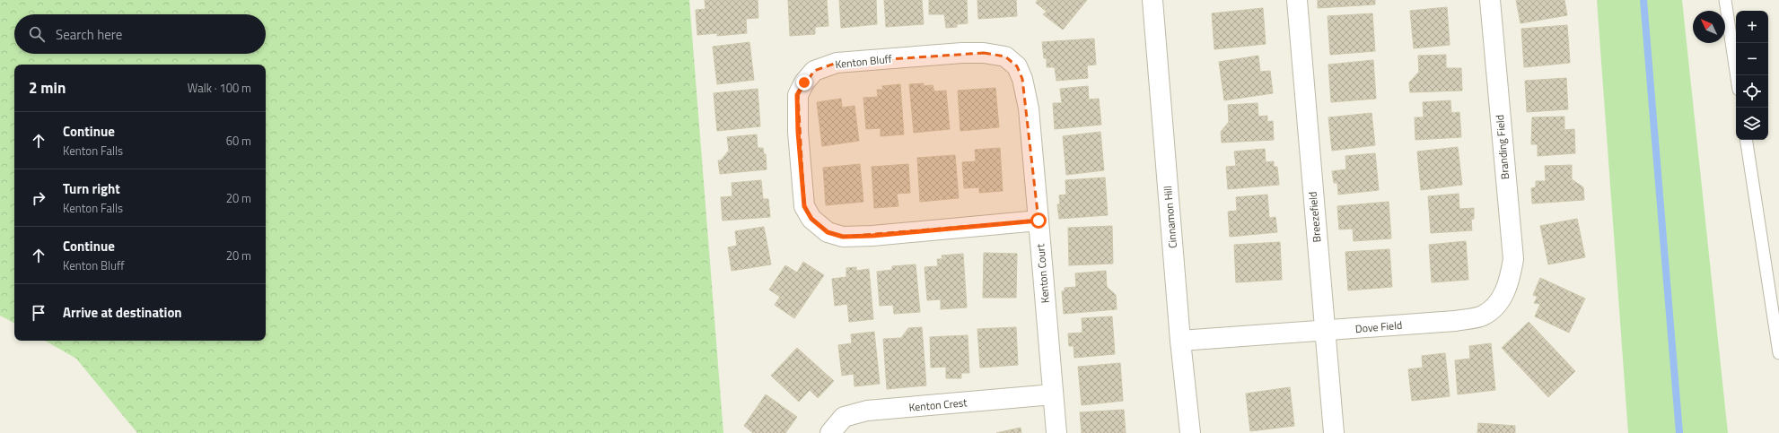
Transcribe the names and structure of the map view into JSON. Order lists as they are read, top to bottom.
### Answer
{
  "streets": {
    "street": [
      "Kenton Bluff",
      "Branding Field",
      "Cinnamon Hill",
      "Breezefield",
      "Kenton Court",
      "Dove Field",
      "Kenton Crest"
    ]
  },
  "crossings": [
    ["Kenton Bluff", "Kenton Court"],
    ["Branding Field", "Dove Field"],
    ["Cinnamon Hill", "Dove Field"],
    ["Breezefield", "Dove Field"],
    ["Kenton Court", "Kenton Crest"]
  ],
  "north": "top left",
  "page": {
    "map_buttons": ["+", "−"],
    "search": "Search here",
    "heading": ["2 min", "Walk · 100 m"],
    "list": [
      ["Continue", "Kenton Falls", "60 m"],
      ["Turn right", "Kenton Falls", "20 m"],
      ["Continue", "Kenton Bluff", "20 m"],
      "Arrive at destination"
    ]
  }
}
